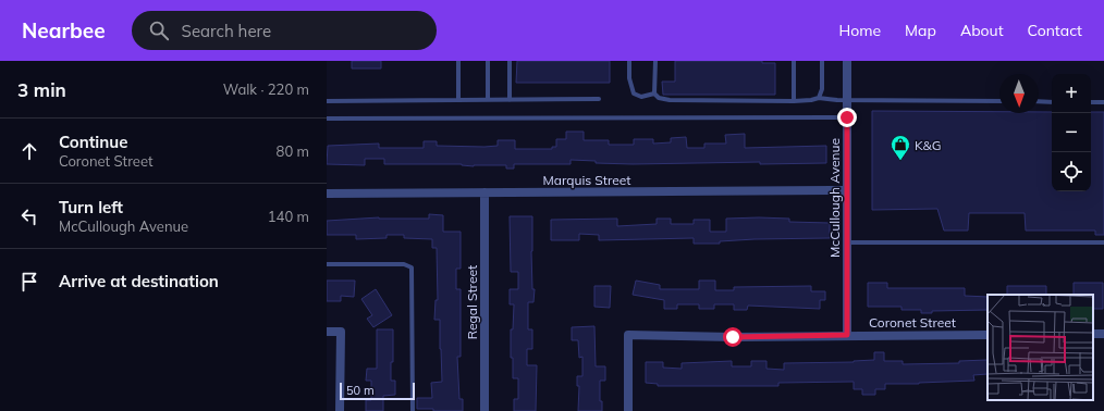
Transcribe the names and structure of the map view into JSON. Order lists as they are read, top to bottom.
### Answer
{
  "streets": {
    "street": [
      "Marquis Street",
      "McCullough Avenue",
      "Regal Street",
      "Coronet Street"
    ]
  },
  "crossings": [
    ["Marquis Street", "McCullough Avenue"],
    ["Marquis Street", "Regal Street"],
    ["McCullough Avenue", "Coronet Street"]
  ],
  "places": {
    "shop": ["K&G"]
  },
  "scale_bar": "50 m",
  "north": "bottom",
  "page": {
    "header": "Nearbee",
    "search": "Search here",
    "nav": [
      "Home",
      "Map",
      "About",
      "Contact"
    ],
    "heading": ["3 min", "Walk · 220 m"],
    "map_buttons": ["+", "−"],
    "list": [
      ["Continue", "Coronet Street", "80 m"],
      ["Turn left", "McCullough Avenue", "140 m"],
      "Arrive at destination"
    ],
    "scale": "50 m"
  }
}
